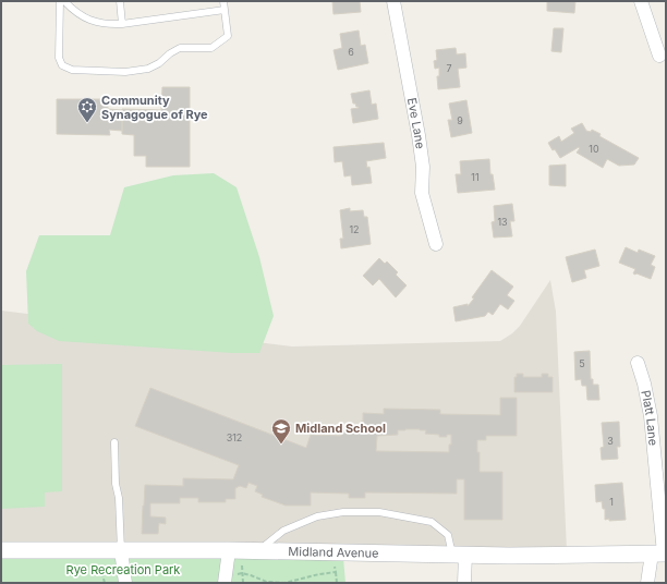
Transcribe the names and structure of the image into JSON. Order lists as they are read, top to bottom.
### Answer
{
  "streets": {
    "street": ["Eve Lane", "Platt Lane", "Midland Avenue"]
  },
  "crossings": [
    ["Platt Lane", "Midland Avenue"]
  ],
  "parks": ["Rye Recreation Park"],
  "places": {
    "synagogue": ["Community Synagogue of Rye"],
    "school or university": ["Midland School"]
  },
  "house_numbers": [
    "6",
    "7",
    "9",
    "10",
    "11",
    "13",
    "12",
    "5",
    "312",
    "3",
    "1"
  ]
}
